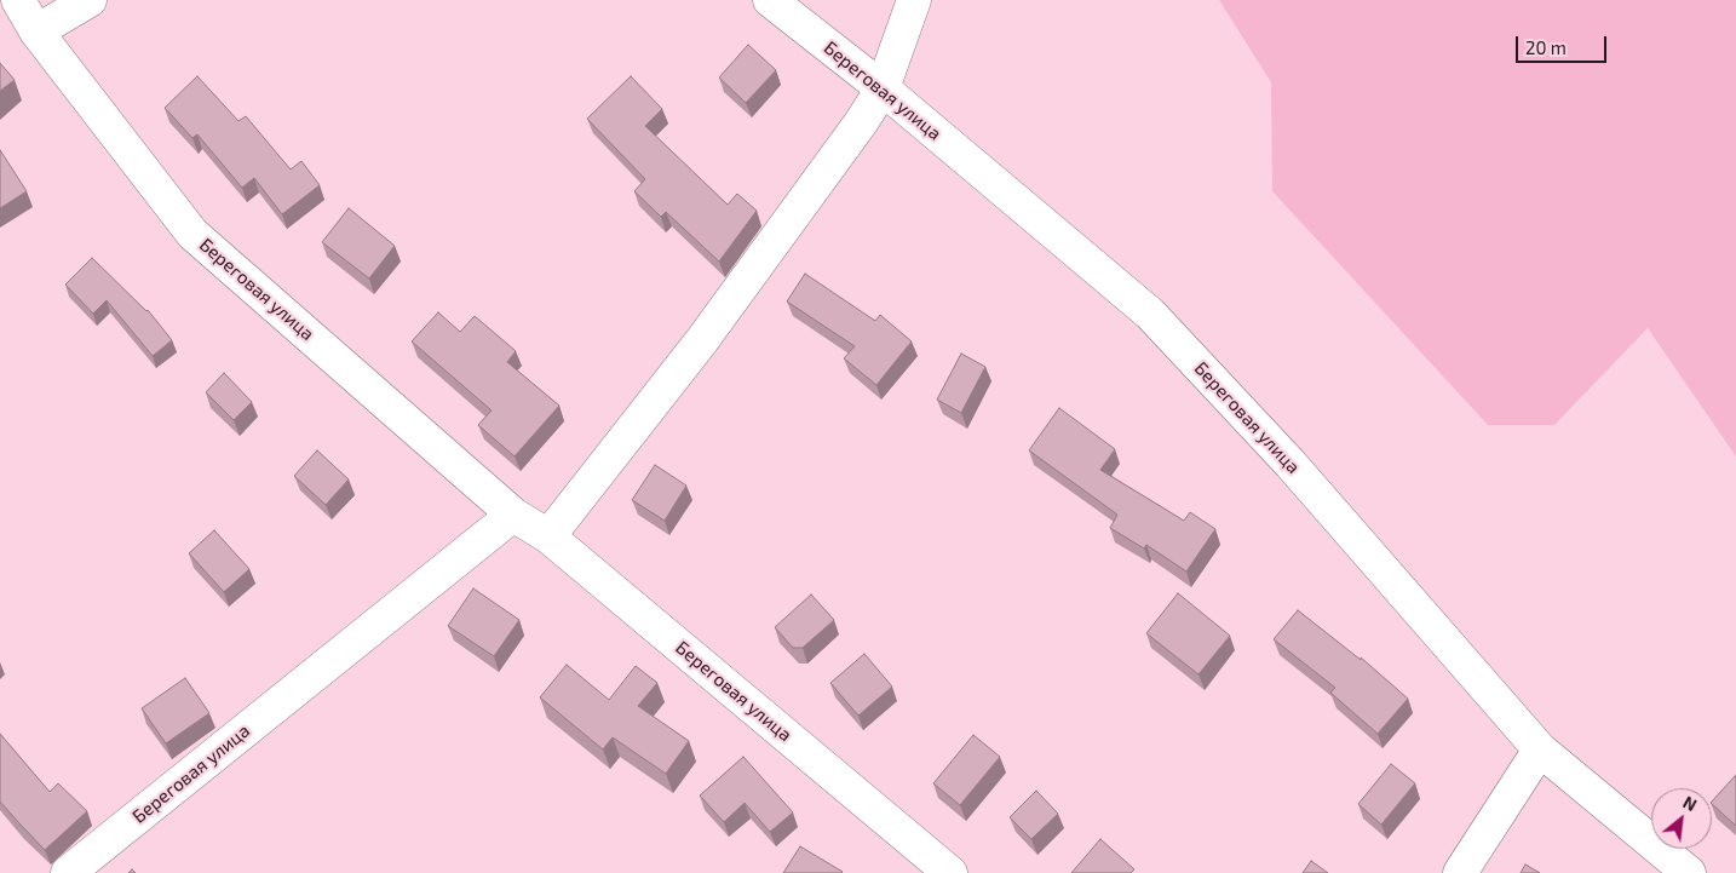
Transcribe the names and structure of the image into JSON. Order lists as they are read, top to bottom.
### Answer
{
  "streets": {
    "street": ["Береговая улица"]
  },
  "scale_bar": "20 m",
  "north": "top right"
}
